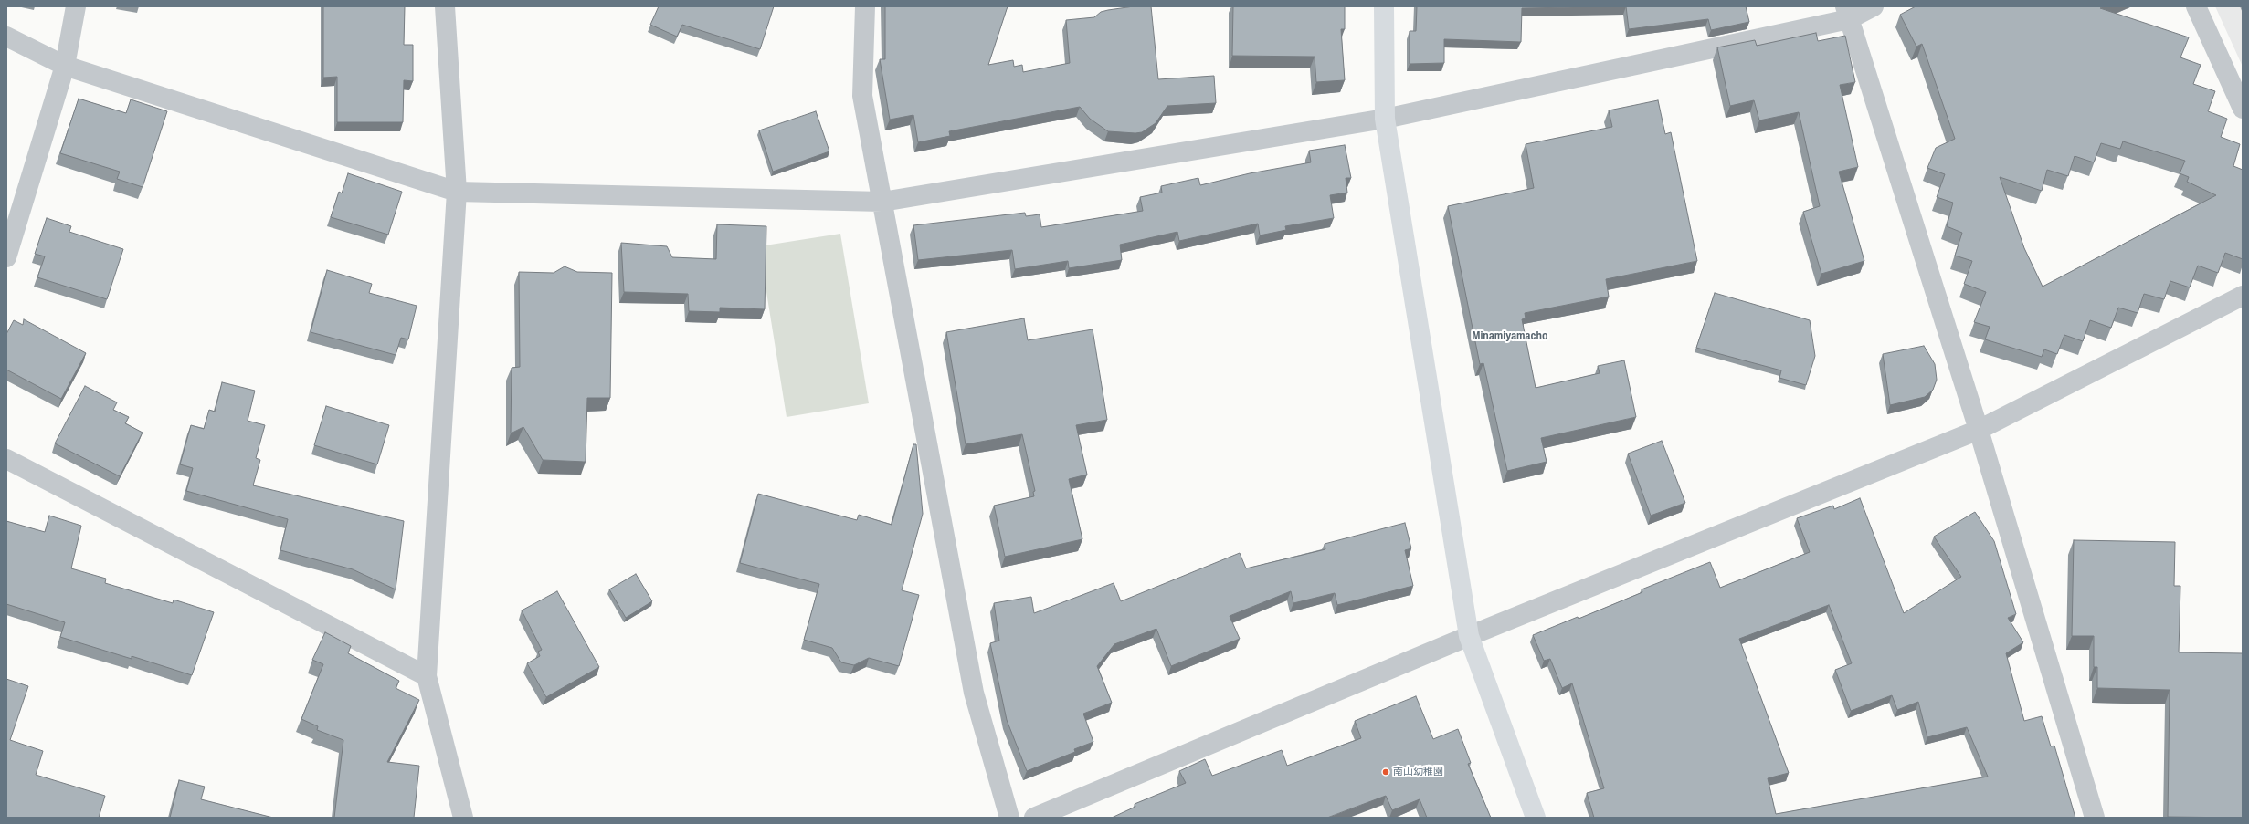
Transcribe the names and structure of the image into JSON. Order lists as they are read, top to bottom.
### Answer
{
  "districts": ["Minamiyamacho"],
  "places": ["南山幼稚園"]
}
